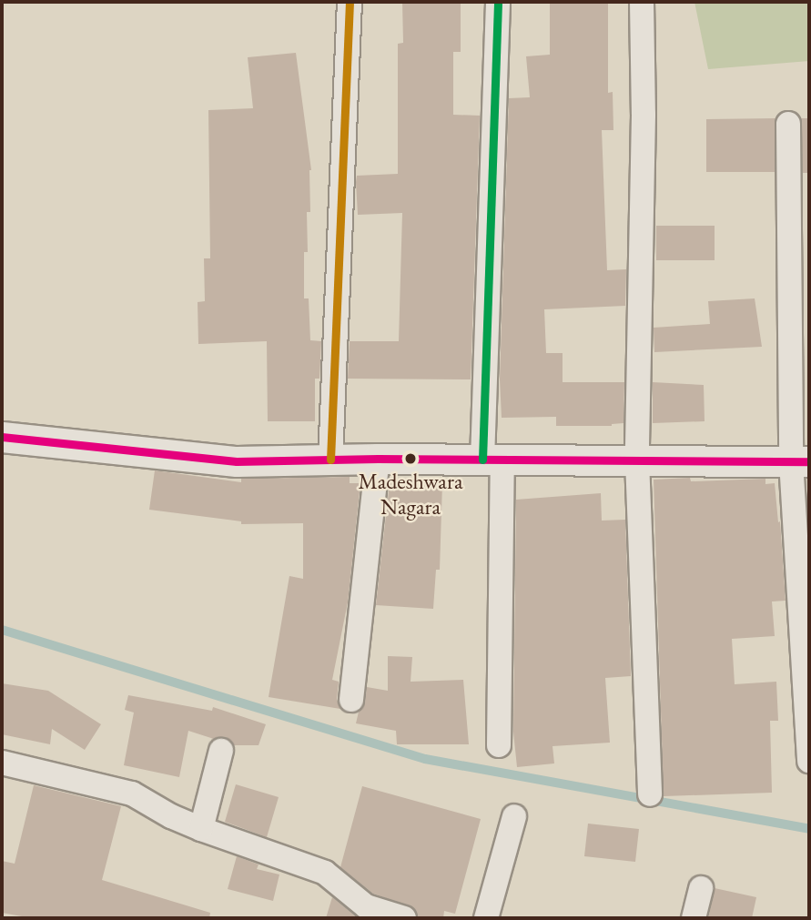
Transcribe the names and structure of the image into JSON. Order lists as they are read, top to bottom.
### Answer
{
  "places": ["Madeshwara Nagara"]
}
